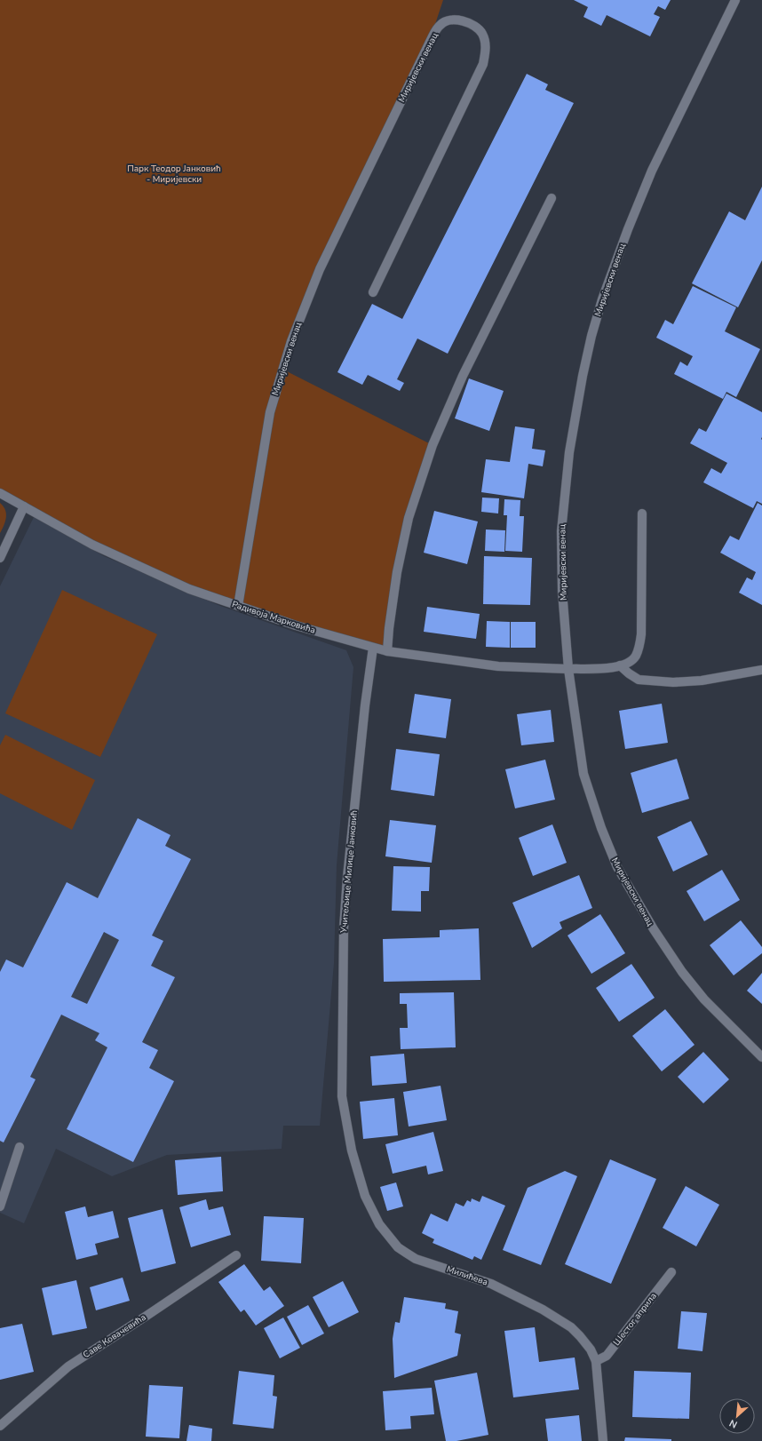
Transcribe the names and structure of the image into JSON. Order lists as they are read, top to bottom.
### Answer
{
  "streets": {
    "street": [
      "Миријевски венац",
      "Радивоја Марковића",
      "Учитељице Милице Јанковић",
      "Милићева",
      "Шестог априла",
      "Саве Ковачевића"
    ]
  },
  "crossings": [
    ["Миријевски венац", "Радивоја Марковића"],
    ["Радивоја Марковића", "Учитељице Милице Јанковић"],
    ["Учитељице Милице Јанковић", "Милићева"],
    ["Милићева", "Шестог априла"]
  ],
  "parks": ["Парк Теодор Јанковић - Миријевски"],
  "north": "bottom left"
}
